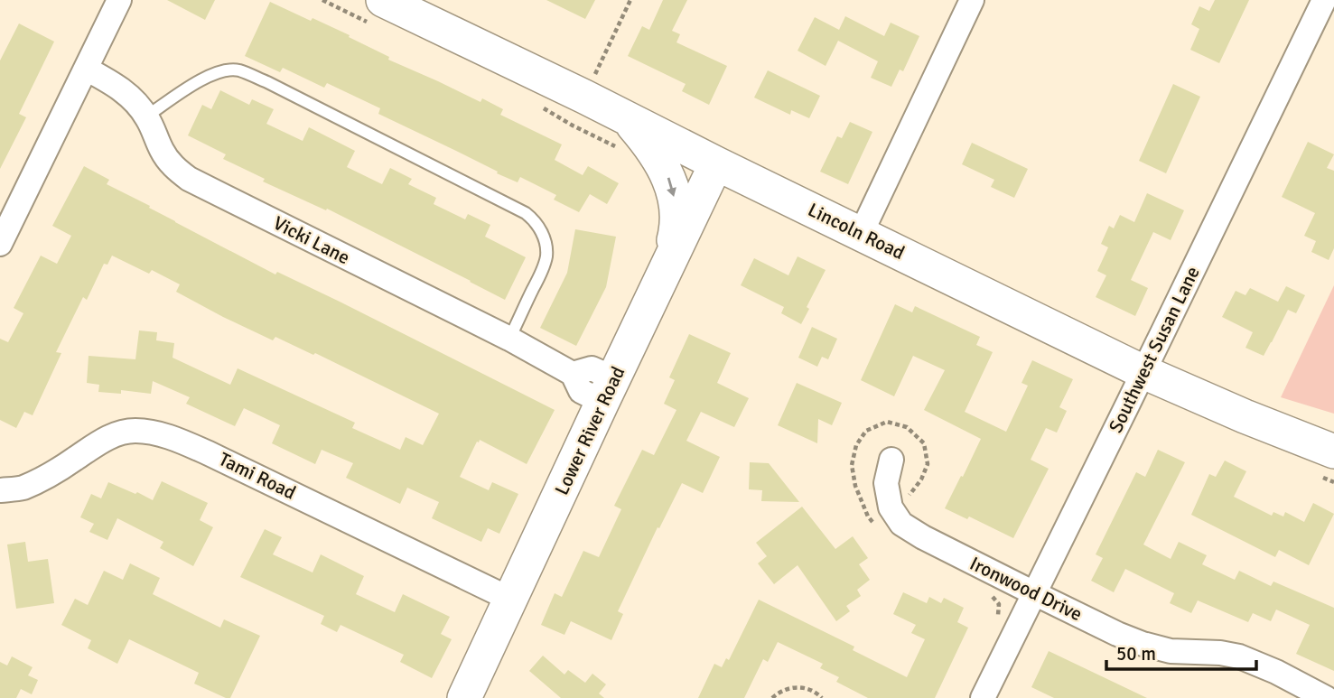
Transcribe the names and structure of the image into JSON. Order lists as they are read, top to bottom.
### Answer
{
  "streets": {
    "street": [
      "Lincoln Road",
      "Vicki Lane",
      "Southwest Susan Lane",
      "Lower River Road",
      "Tami Road",
      "Ironwood Drive"
    ]
  },
  "crossings": [
    ["Lincoln Road", "Southwest Susan Lane"],
    ["Lincoln Road", "Lower River Road"],
    ["Vicki Lane", "Lower River Road"],
    ["Southwest Susan Lane", "Ironwood Drive"],
    ["Lower River Road", "Tami Road"]
  ],
  "scale_bar": "50 m"
}
